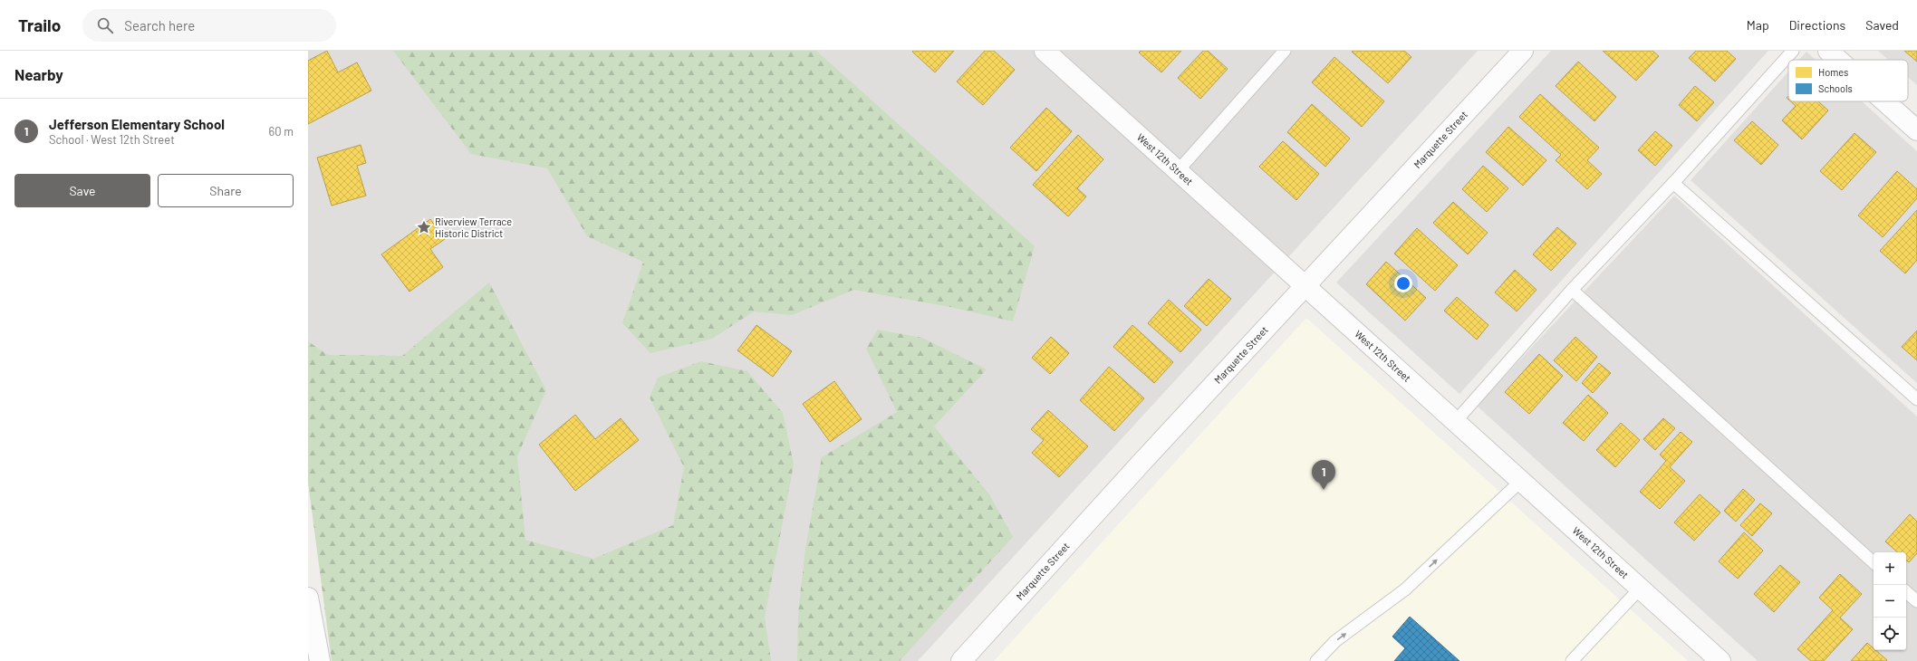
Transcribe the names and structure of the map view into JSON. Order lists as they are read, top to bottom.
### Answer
{
  "streets": {
    "street": ["Marquette Street", "West 12th Street"]
  },
  "crossings": [
    ["Marquette Street", "West 12th Street"]
  ],
  "places": {
    "place": ["Riverview Terrace Historic District"]
  },
  "legend": ["Homes", "Schools"],
  "page": {
    "header": "Trailo",
    "search": "Search here",
    "nav": ["Map", "Directions", "Saved"],
    "heading": "Nearby",
    "list": [
      {
        "mark": "1",
        "name": "Jefferson Elementary School",
        "note": "School · West 12th Street",
        "value": "60 m"
      }
    ],
    "buttons": ["Save", "Share"],
    "pins": "1",
    "map_buttons": ["+", "−"]
  }
}
